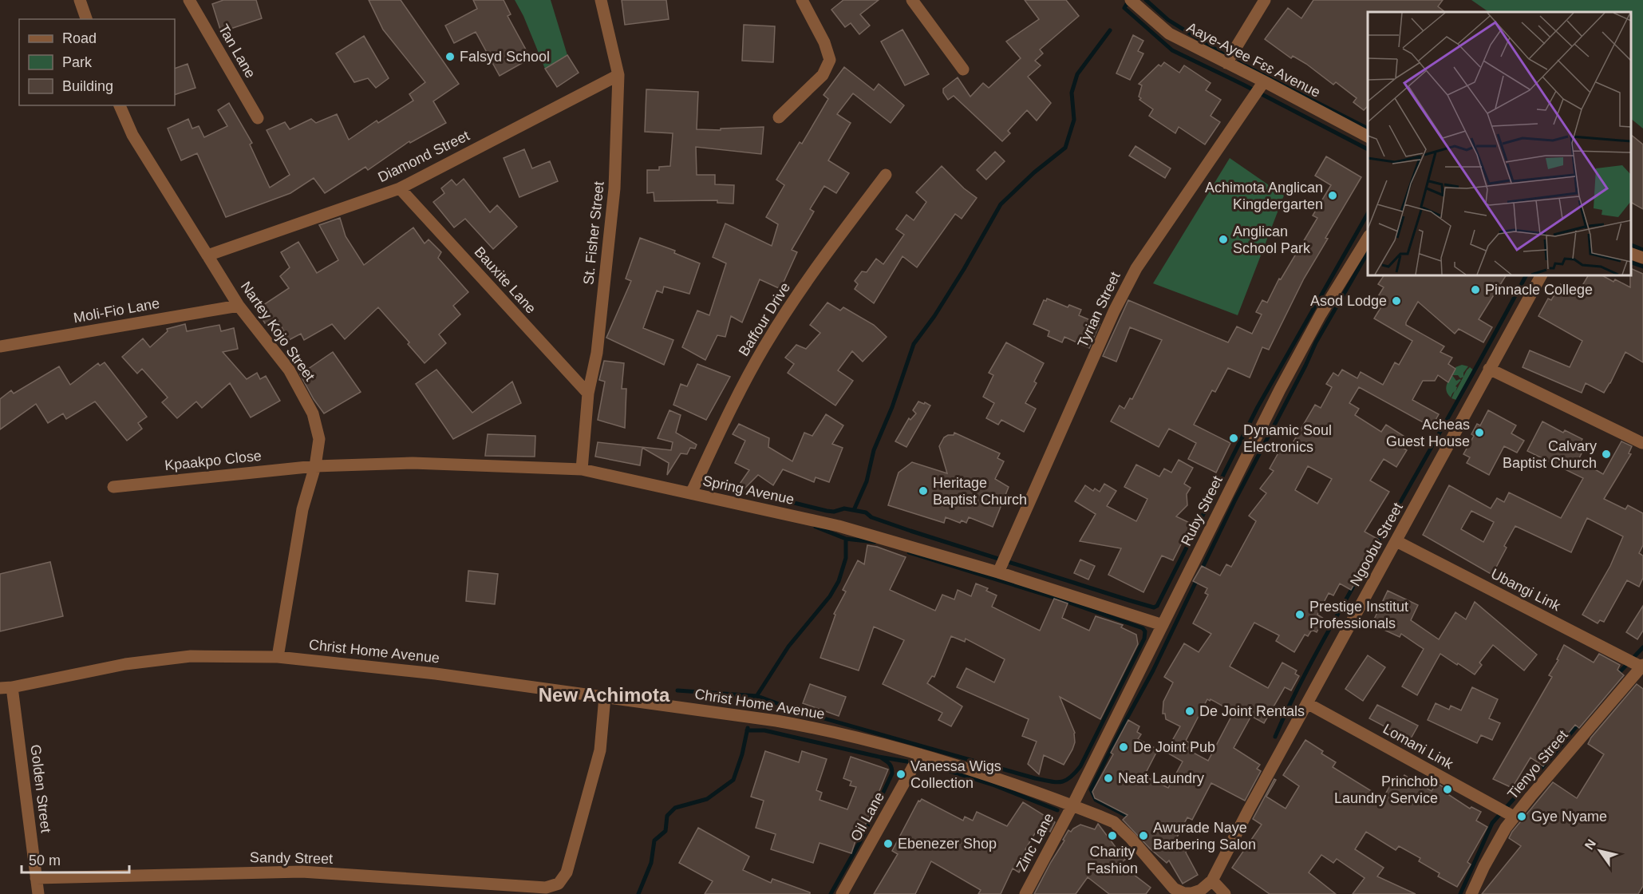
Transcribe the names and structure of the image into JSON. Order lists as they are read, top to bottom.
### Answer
{
  "streets": {
    "street": [
      "Tan Lane",
      "Aaye-Ayee Fɛɛ Avenue",
      "Diamond Street",
      "St. Fisher Street",
      "Bauxite Lane",
      "Tyrian Street",
      "Moli-Fio Lane",
      "Baffour Drive",
      "Nartey Kojo Street",
      "Kpaakpo Close",
      "Spring Avenue",
      "Ruby Street",
      "Ngoobu Street",
      "Ubangi Link",
      "Christ Home Avenue",
      "Lomani Link",
      "Tienyo Street",
      "Golden Street",
      "Oil Lane",
      "Zinc Lane",
      "Sandy Street"
    ]
  },
  "crossings": [
    ["Aaye-Ayee Fɛɛ Avenue", "Tyrian Street"],
    ["Diamond Street", "St. Fisher Street"],
    ["Diamond Street", "Bauxite Lane"],
    ["Diamond Street", "Nartey Kojo Street"],
    ["St. Fisher Street", "Bauxite Lane"],
    ["St. Fisher Street", "Spring Avenue"],
    ["Tyrian Street", "Spring Avenue"],
    ["Moli-Fio Lane", "Nartey Kojo Street"],
    ["Baffour Drive", "Spring Avenue"],
    ["Nartey Kojo Street", "Kpaakpo Close"],
    ["Nartey Kojo Street", "Spring Avenue"],
    ["Nartey Kojo Street", "Christ Home Avenue"],
    ["Kpaakpo Close", "Spring Avenue"],
    ["Spring Avenue", "Ruby Street"],
    ["Ruby Street", "Christ Home Avenue"],
    ["Ruby Street", "Zinc Lane"],
    ["Ngoobu Street", "Ubangi Link"],
    ["Ngoobu Street", "Christ Home Avenue"],
    ["Ngoobu Street", "Lomani Link"],
    ["Ubangi Link", "Tienyo Street"],
    ["Christ Home Avenue", "Golden Street"],
    ["Christ Home Avenue", "Oil Lane"],
    ["Christ Home Avenue", "Zinc Lane"],
    ["Christ Home Avenue", "Sandy Street"],
    ["Lomani Link", "Tienyo Street"],
    ["Golden Street", "Sandy Street"]
  ],
  "districts": ["New Achimota"],
  "places": [
    "Falsyd School",
    "Achimota Anglican Kingdergarten",
    "Anglican School Park",
    "Pinnacle College",
    "Asod Lodge",
    "Acheas Guest House",
    "Dynamic Soul Electronics",
    "Calvary Baptist Church",
    "Heritage Baptist Church",
    "Prestige Institut Professionals",
    "De Joint Rentals",
    "De Joint Pub",
    "Vanessa Wigs Collection",
    "Neat Laundry",
    "Princhob Laundry Service",
    "Gye Nyame",
    "Charity Fashion",
    "Awurade Naye Barbering Salon",
    "Ebenezer Shop"
  ],
  "legend": ["Road", "Park", "Building"],
  "scale_bar": "50 m",
  "north": "top left"
}
